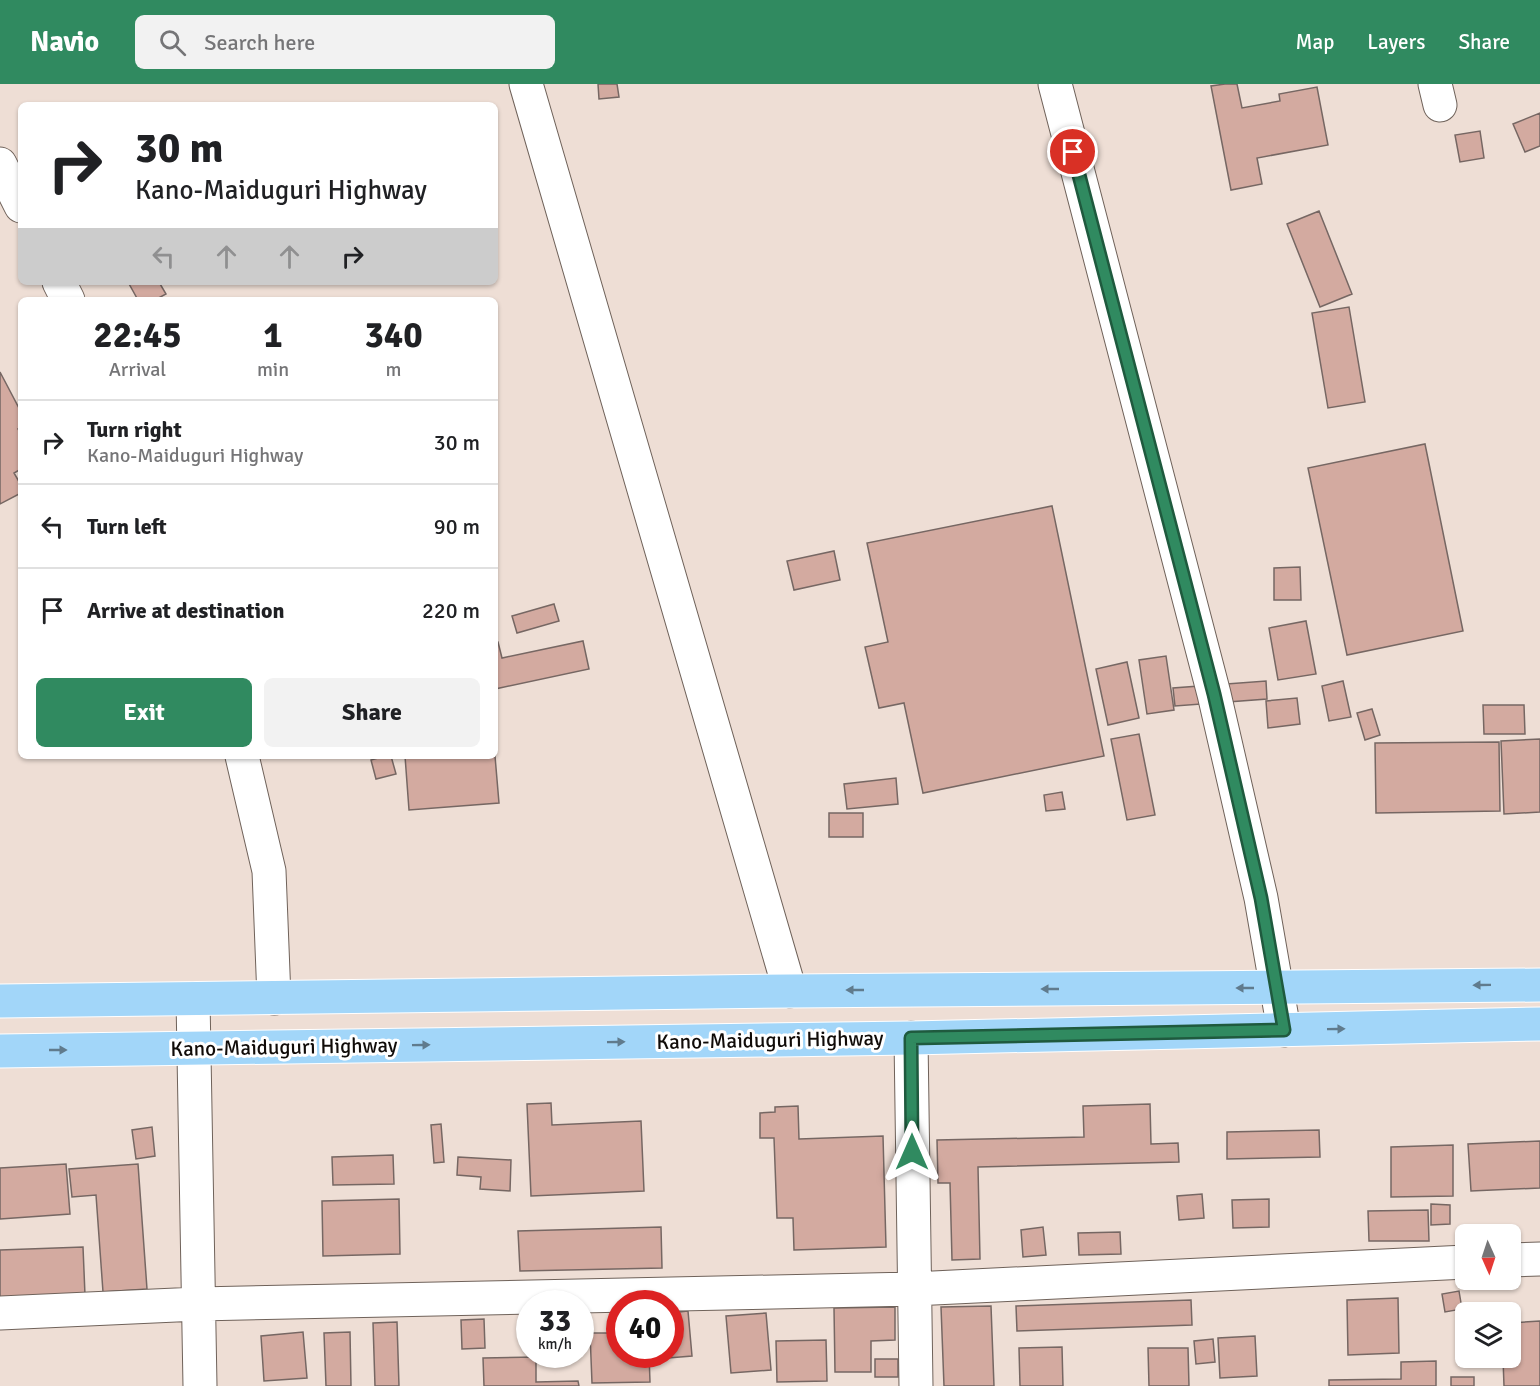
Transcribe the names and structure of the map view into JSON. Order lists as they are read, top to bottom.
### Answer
{
  "streets": {
    "highway": ["Kano-Maiduguri Highway"]
  },
  "north": "bottom",
  "page": {
    "header": "Navio",
    "search": "Search here",
    "nav": ["Map", "Layers", "Share"],
    "turn": ["30 m", "Kano-Maiduguri Highway"],
    "eta": [
      "22:45",
      "Arrival",
      "1",
      "min",
      "340",
      "m"
    ],
    "list": [
      {
        "name": "Turn right",
        "note": "Kano-Maiduguri Highway",
        "value": "30 m"
      },
      {
        "name": "Turn left",
        "value": "90 m"
      },
      {
        "name": "Arrive at destination",
        "value": "220 m"
      }
    ],
    "buttons": ["Exit", "Share"],
    "speed": "33 km/h",
    "limit": "40"
  }
}
